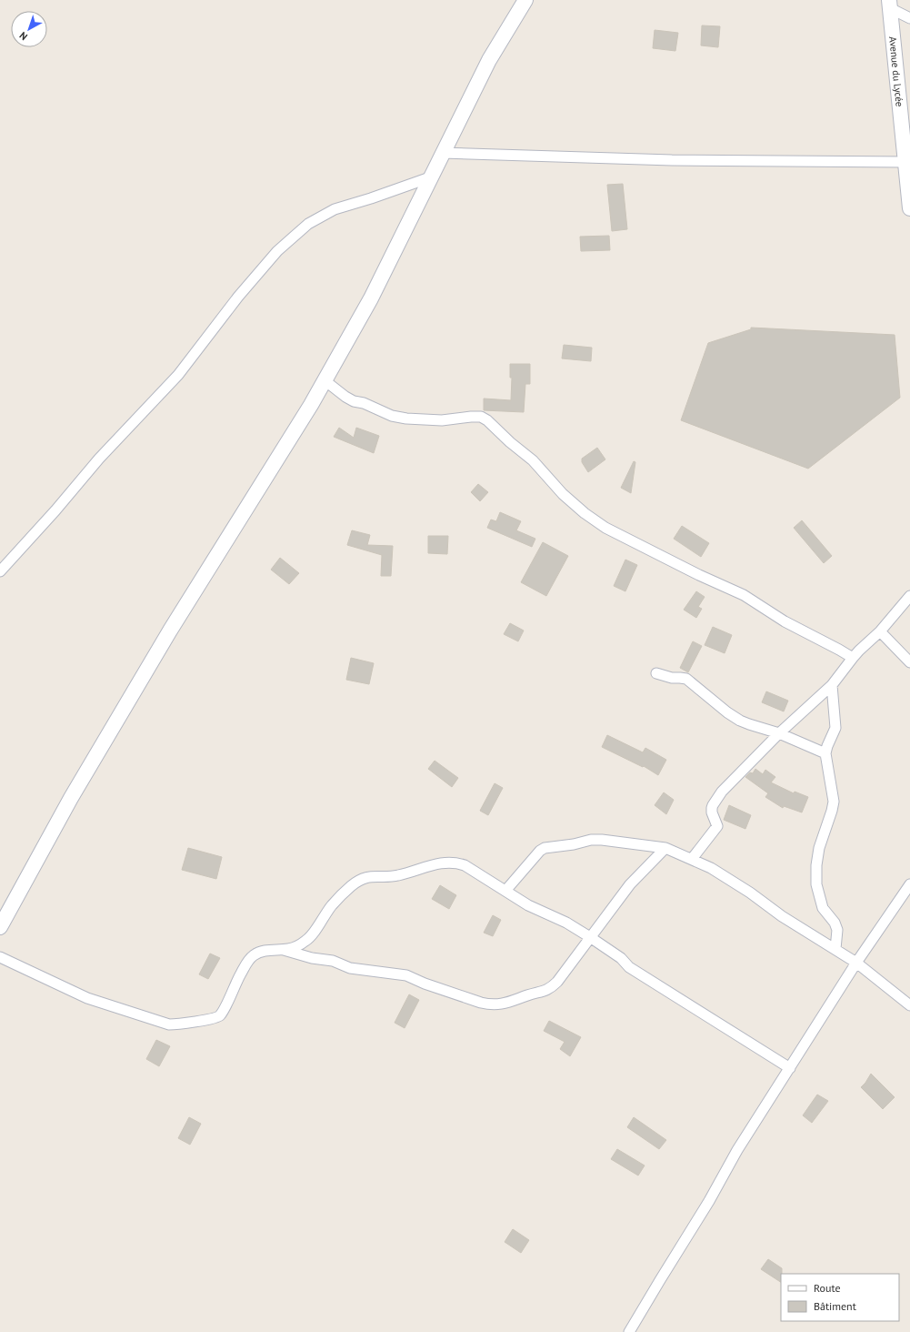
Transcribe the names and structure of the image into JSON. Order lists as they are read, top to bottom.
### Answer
{
  "streets": {
    "main road": ["Avenue du Lycée"]
  },
  "legend": ["Route", "Bâtiment"],
  "north": "bottom left"
}
